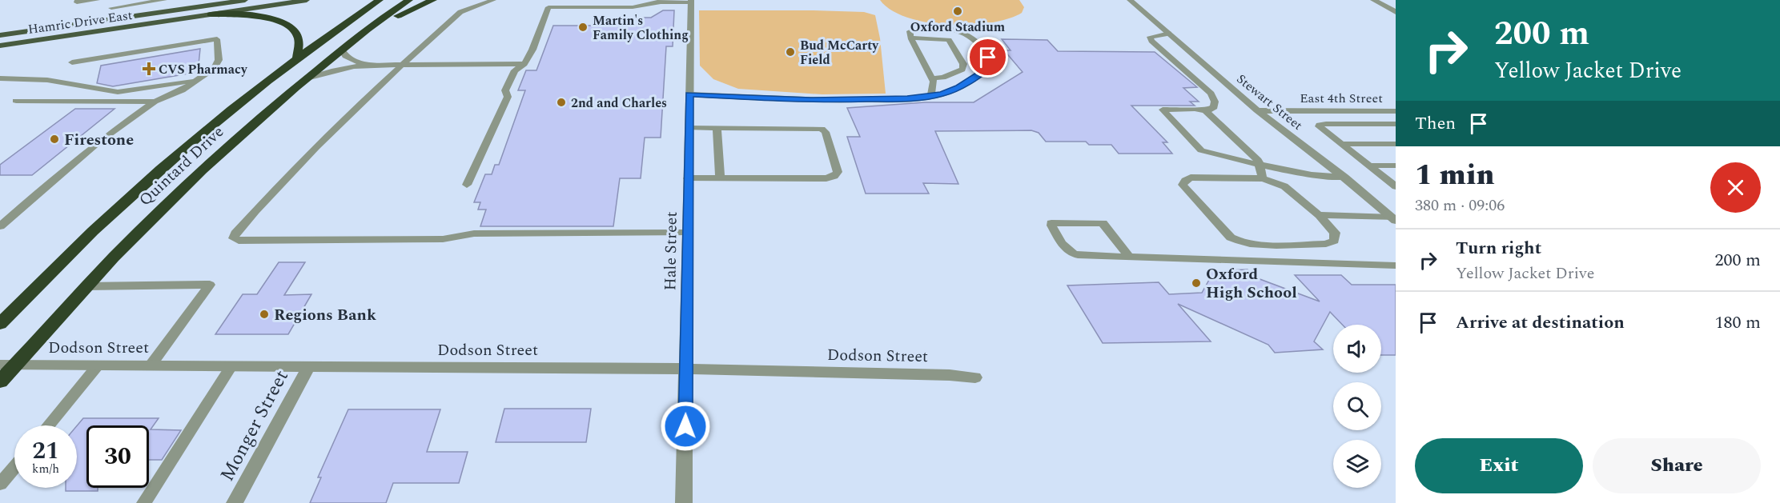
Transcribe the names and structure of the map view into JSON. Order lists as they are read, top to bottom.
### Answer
{
  "streets": {
    "highway": ["Quintard Drive"],
    "main road": ["Hamric Drive East"],
    "street": [
      "East 4th Street",
      "Stewart Street",
      "Hale Street",
      "Dodson Street",
      "Monger Street"
    ]
  },
  "crossings": [
    ["East 4th Street", "Stewart Street"],
    ["Quintard Drive", "Dodson Street"],
    ["Hale Street", "Dodson Street"],
    ["Dodson Street", "Monger Street"]
  ],
  "places": {
    "other": [
      "Oxford Stadium",
      "Martin's Family Clothing",
      "Bud McCarty Field",
      "2nd and Charles",
      "Firestone",
      "Oxford High School",
      "Regions Bank"
    ],
    "health": ["CVS Pharmacy"]
  },
  "page": {
    "turn": ["200 m", "Yellow Jacket Drive"],
    "then": "Then",
    "heading": ["1 min", "380 m · 09:06"],
    "list": [
      {
        "name": "Turn right",
        "note": "Yellow Jacket Drive",
        "value": "200 m"
      },
      {
        "name": "Arrive at destination",
        "value": "180 m"
      }
    ],
    "speed": "21 km/h",
    "limit": "30",
    "buttons": ["Exit", "Share"]
  }
}
